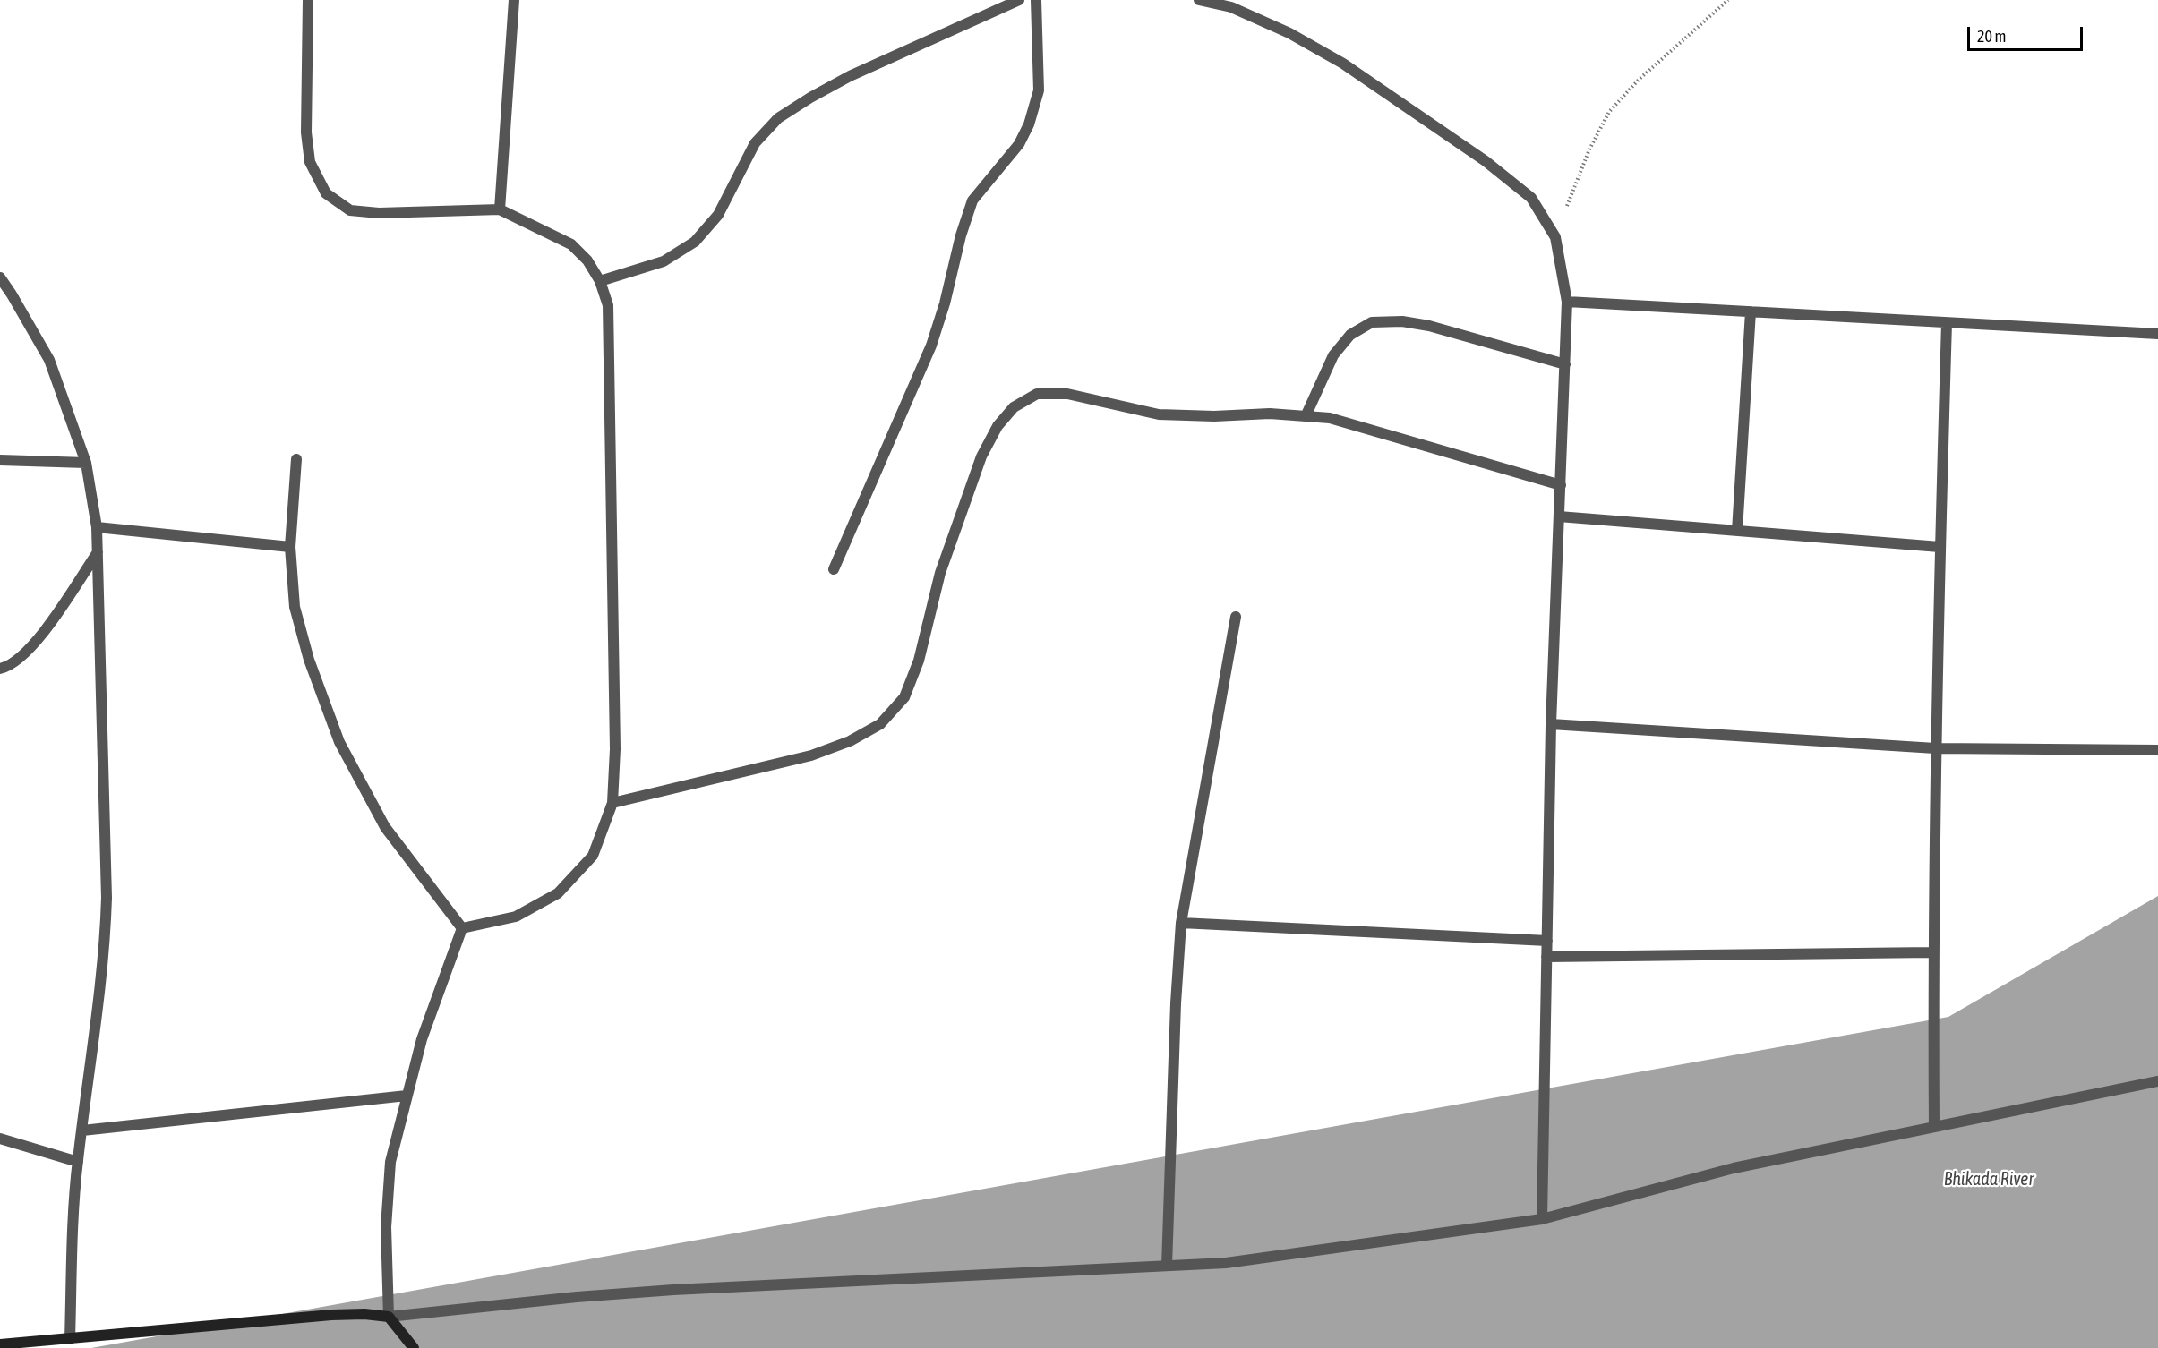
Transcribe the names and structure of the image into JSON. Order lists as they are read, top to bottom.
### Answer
{
  "water": ["Bhikada River"],
  "scale_bar": "20 m"
}
